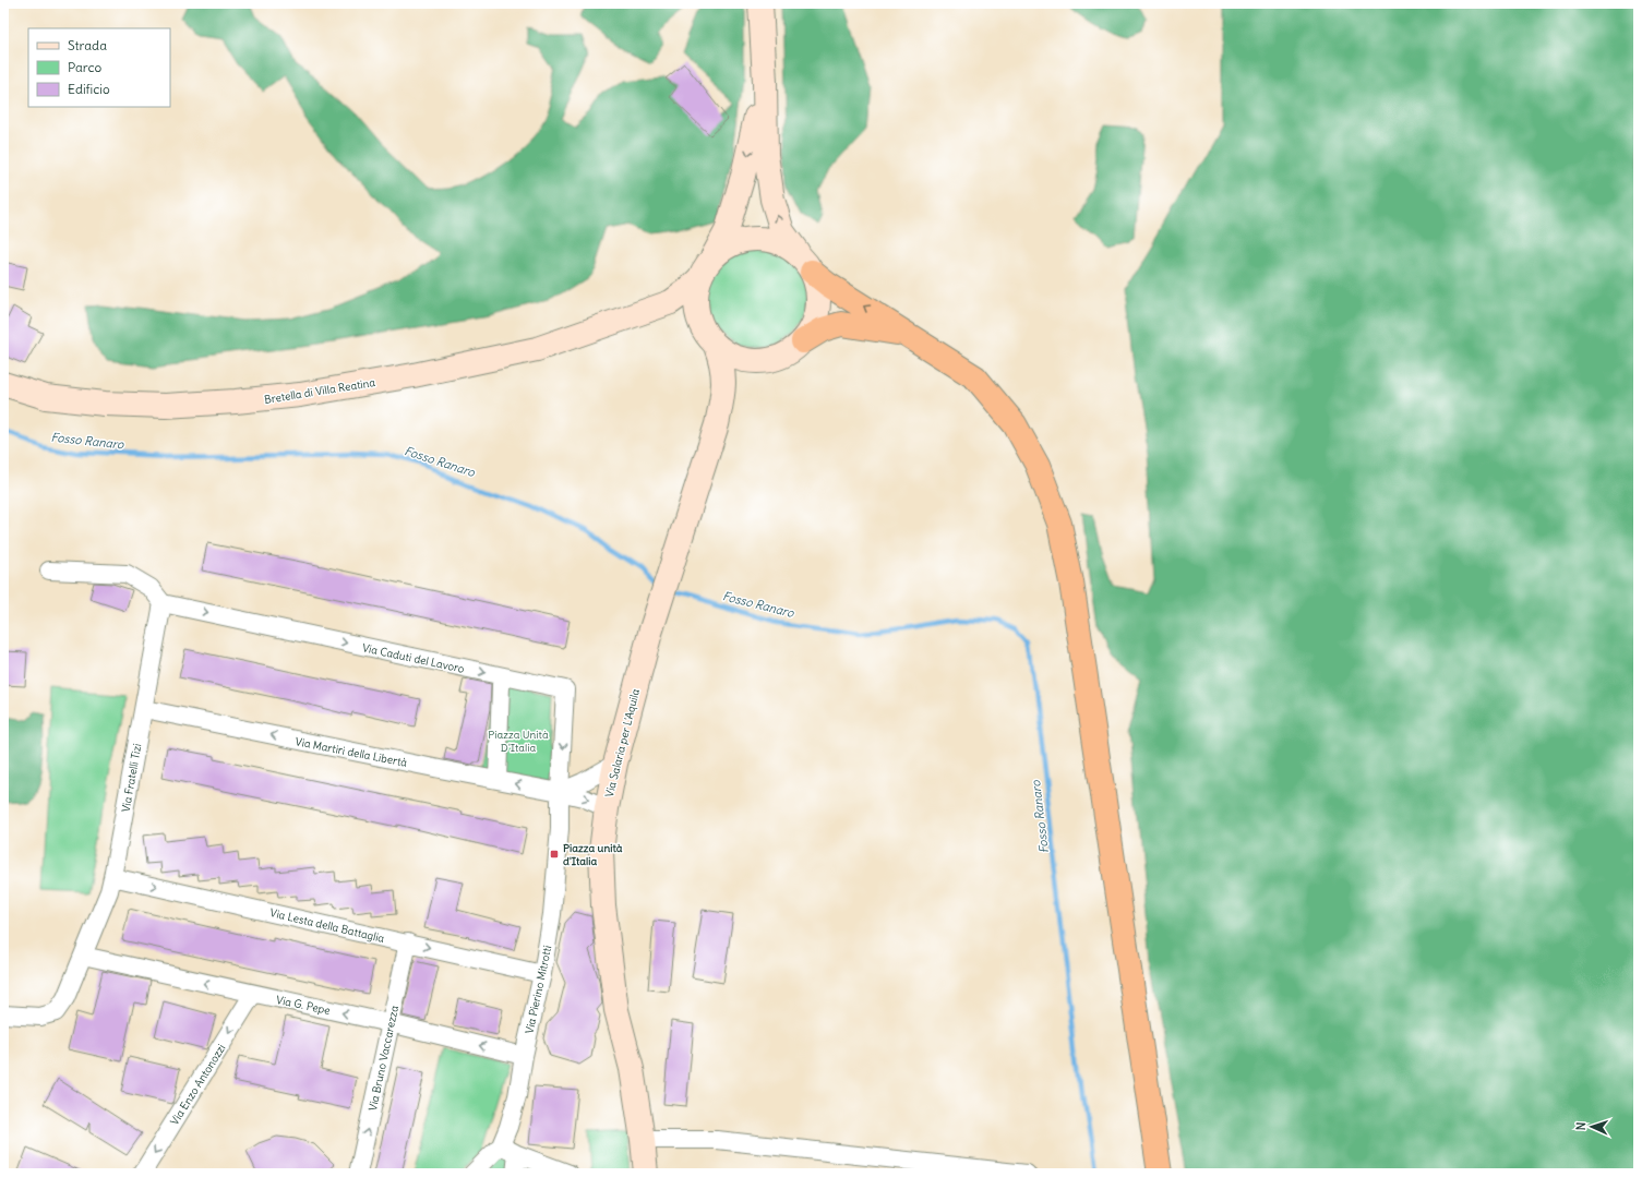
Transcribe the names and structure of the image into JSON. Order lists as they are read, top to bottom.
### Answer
{
  "streets": {
    "main road": ["Bretella di Villa Reatina", "Via Salaria per L'Aquila"],
    "street": [
      "Via Caduti del Lavoro",
      "Via Martiri della Libertà",
      "Via Fratelli Tizi",
      "Via Lesta della Battaglia",
      "Via Pierino Mitrotti",
      "Via G. Pepe",
      "Via Bruno Vaccarezza",
      "Via Enzo Antonozzi"
    ]
  },
  "crossings": [
    ["Via Caduti del Lavoro", "Via Martiri della Libertà"],
    ["Via Caduti del Lavoro", "Via Fratelli Tizi"],
    ["Via Caduti del Lavoro", "Via Pierino Mitrotti"],
    ["Via Martiri della Libertà", "Via Fratelli Tizi"],
    ["Via Martiri della Libertà", "Via Pierino Mitrotti"],
    ["Via Fratelli Tizi", "Via Lesta della Battaglia"],
    ["Via Fratelli Tizi", "Via G. Pepe"],
    ["Via Lesta della Battaglia", "Via Pierino Mitrotti"],
    ["Via Lesta della Battaglia", "Via Bruno Vaccarezza"],
    ["Via Pierino Mitrotti", "Via G. Pepe"],
    ["Via G. Pepe", "Via Bruno Vaccarezza"],
    ["Via G. Pepe", "Via Enzo Antonozzi"]
  ],
  "one_way": [
    "Via Caduti del Lavoro",
    "Via Martiri della Libertà",
    "Via Lesta della Battaglia",
    "Via G. Pepe",
    "Via Bruno Vaccarezza",
    "Via Enzo Antonozzi"
  ],
  "water": ["Fosso Ranaro"],
  "parks": ["Piazza Unità D'Italia"],
  "places": {
    "transit": ["Piazza unità d'Italia"]
  },
  "legend": ["Strada", "Parco", "Edificio"],
  "north": "left"
}
